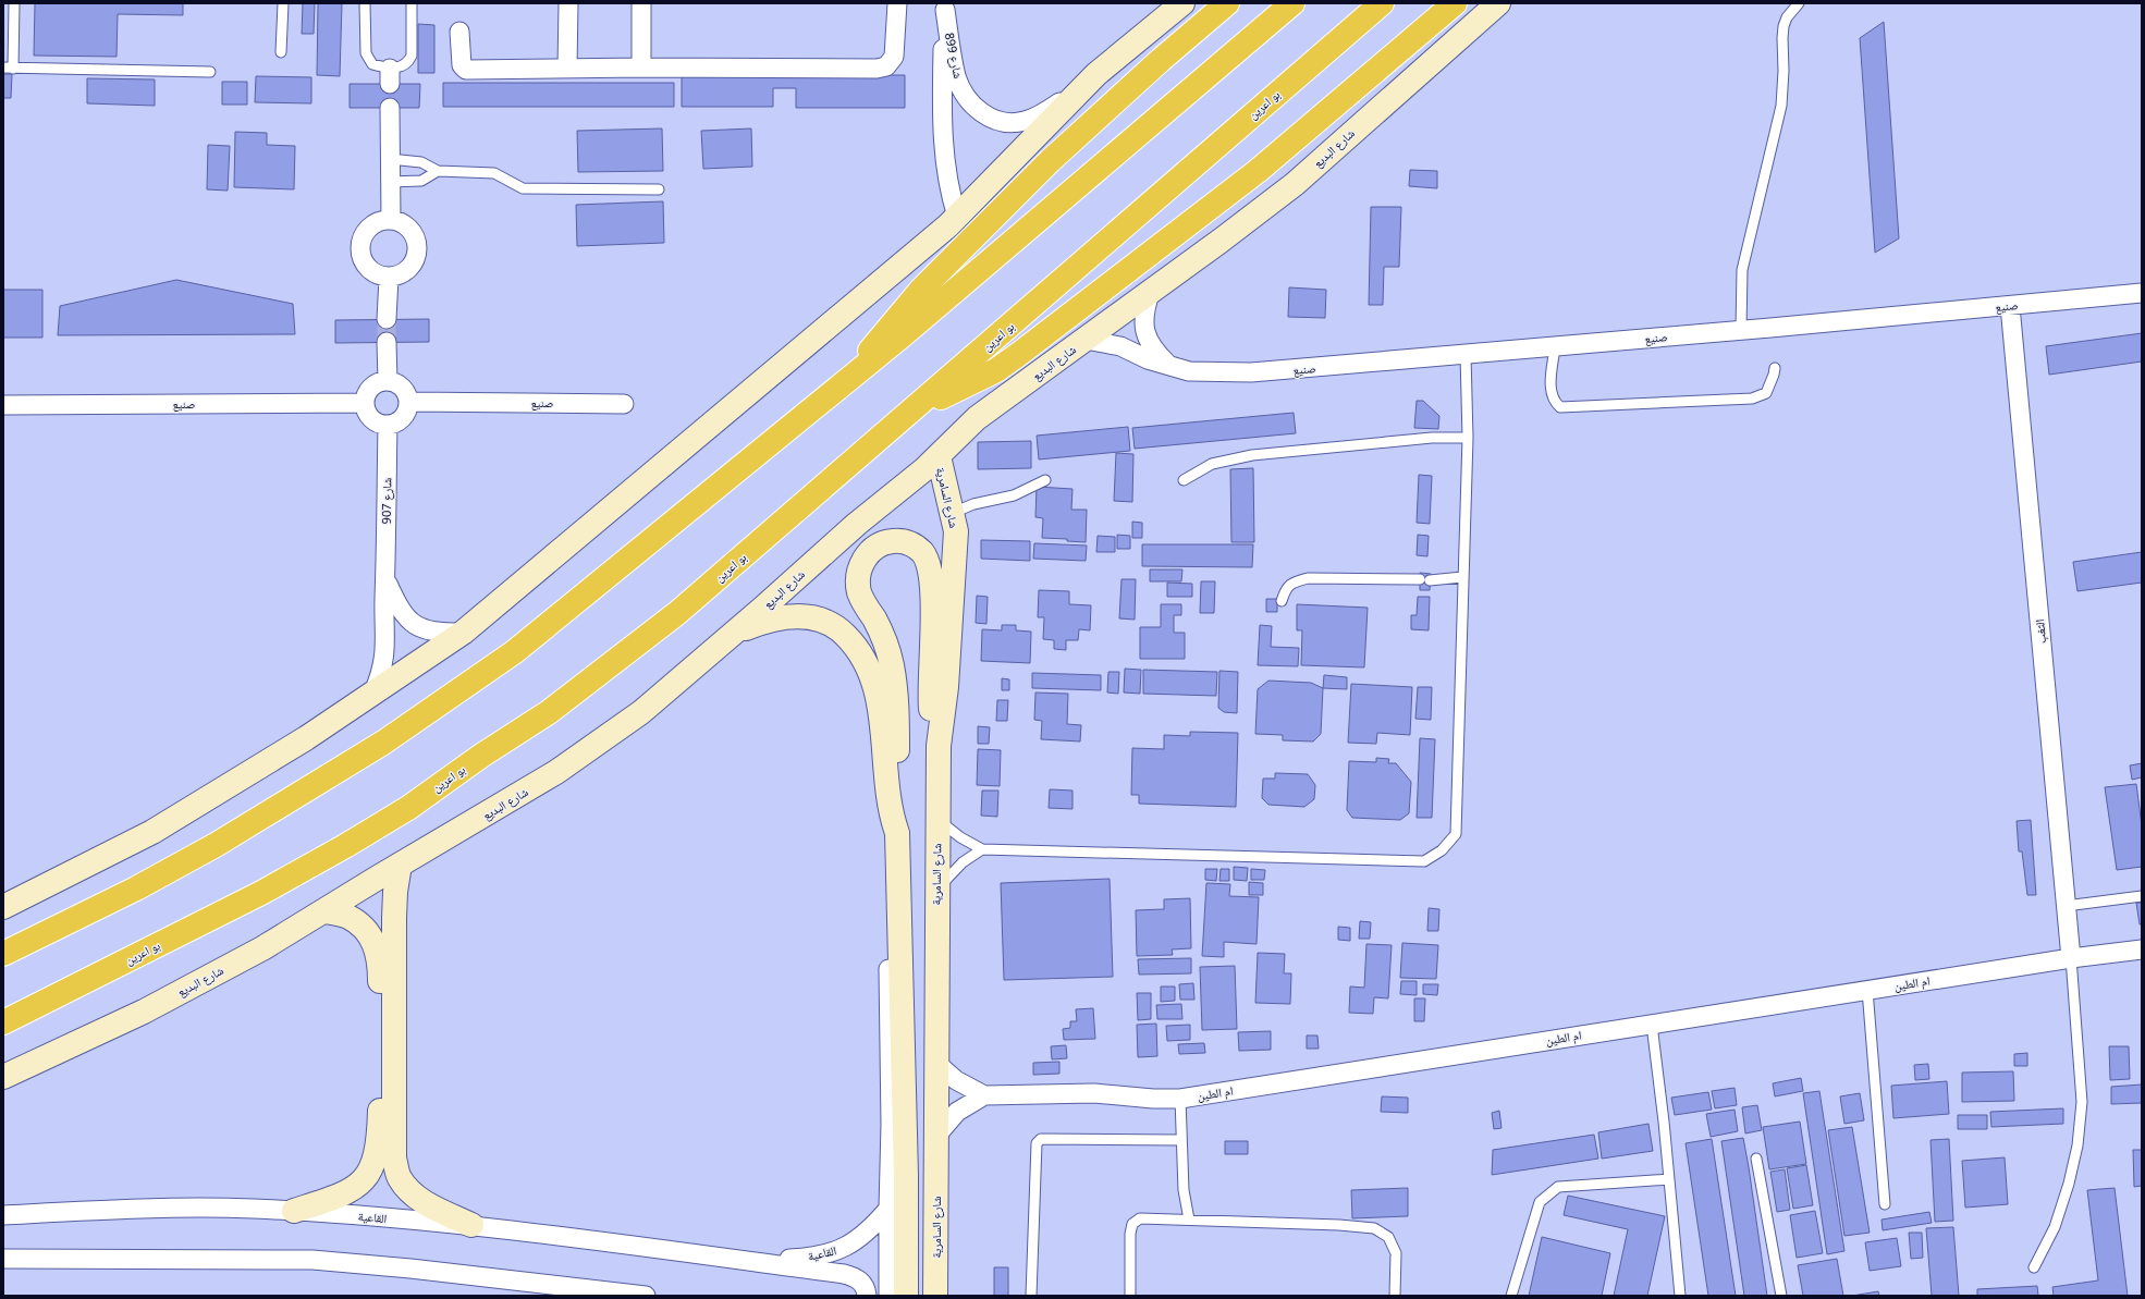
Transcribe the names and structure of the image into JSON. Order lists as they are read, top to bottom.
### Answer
{
  "streets": {
    "highway": ["بو اعرين"],
    "main road": ["شارع البديع", "شارع السامرية"],
    "street": [
      "شارع 899",
      "صنيع",
      "شارع 907",
      "الثغب",
      "ام الطين",
      "القاعية"
    ]
  },
  "crossings": [
    ["شارع البديع", "صنيع"],
    ["شارع البديع", "شارع السامرية"],
    ["صنيع", "شارع 907"],
    ["صنيع", "الثغب"],
    ["شارع السامرية", "ام الطين"],
    ["الثغب", "ام الطين"]
  ]
}
